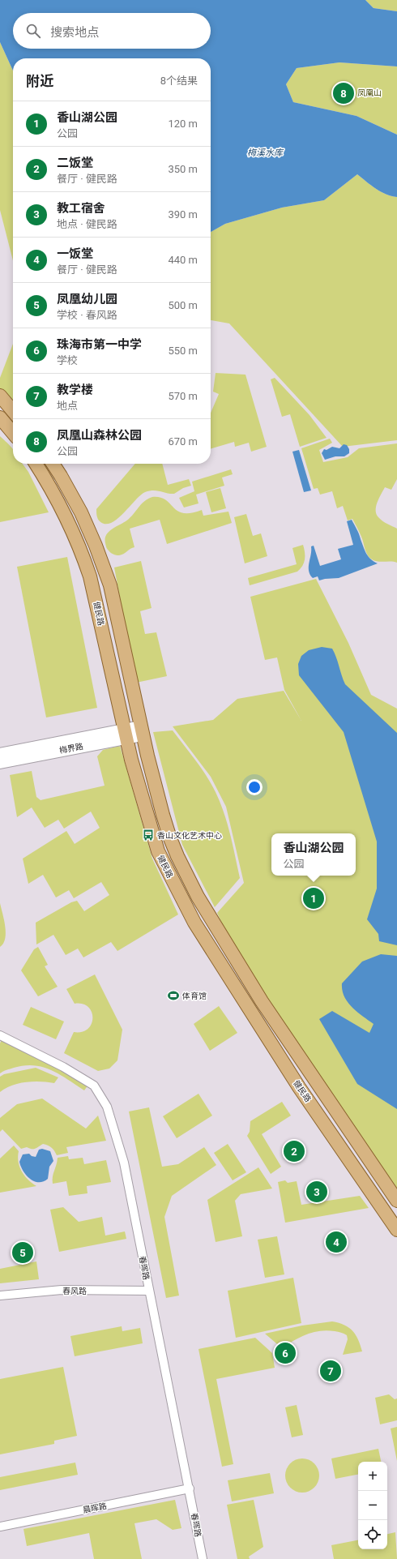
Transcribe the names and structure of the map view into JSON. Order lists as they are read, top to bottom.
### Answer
{
  "streets": {
    "main road": ["健民路", "梅界路"],
    "street": ["春晖路", "春风路", "晨晖路"]
  },
  "crossings": [
    ["健民路", "梅界路"],
    ["春晖路", "春风路"],
    ["春晖路", "晨晖路"]
  ],
  "water": ["梅溪水库"],
  "parks": ["凤凰山"],
  "places": {
    "bus stop": ["香山文化艺术中心"],
    "sports": ["体育馆"]
  },
  "page": {
    "search": "搜索地点",
    "heading": ["附近", "8个结果"],
    "pins": [
      "8",
      "1",
      "2",
      "3",
      "4",
      "5",
      "6",
      "7"
    ],
    "list": [
      {
        "mark": "1",
        "name": "香山湖公园",
        "note": "公园",
        "value": "120 m"
      },
      {
        "mark": "2",
        "name": "二饭堂",
        "note": "餐厅 · 健民路",
        "value": "350 m"
      },
      {
        "mark": "3",
        "name": "教工宿舍",
        "note": "地点 · 健民路",
        "value": "390 m"
      },
      {
        "mark": "4",
        "name": "一饭堂",
        "note": "餐厅 · 健民路",
        "value": "440 m"
      },
      {
        "mark": "5",
        "name": "凤凰幼儿园",
        "note": "学校 · 春风路",
        "value": "500 m"
      },
      {
        "mark": "6",
        "name": "珠海市第一中学",
        "note": "学校",
        "value": "550 m"
      },
      {
        "mark": "7",
        "name": "教学楼",
        "note": "地点",
        "value": "570 m"
      },
      {
        "mark": "8",
        "name": "凤凰山森林公园",
        "note": "公园",
        "value": "670 m"
      }
    ],
    "popup": ["香山湖公园", "公园"],
    "map_buttons": ["+", "−"]
  }
}
